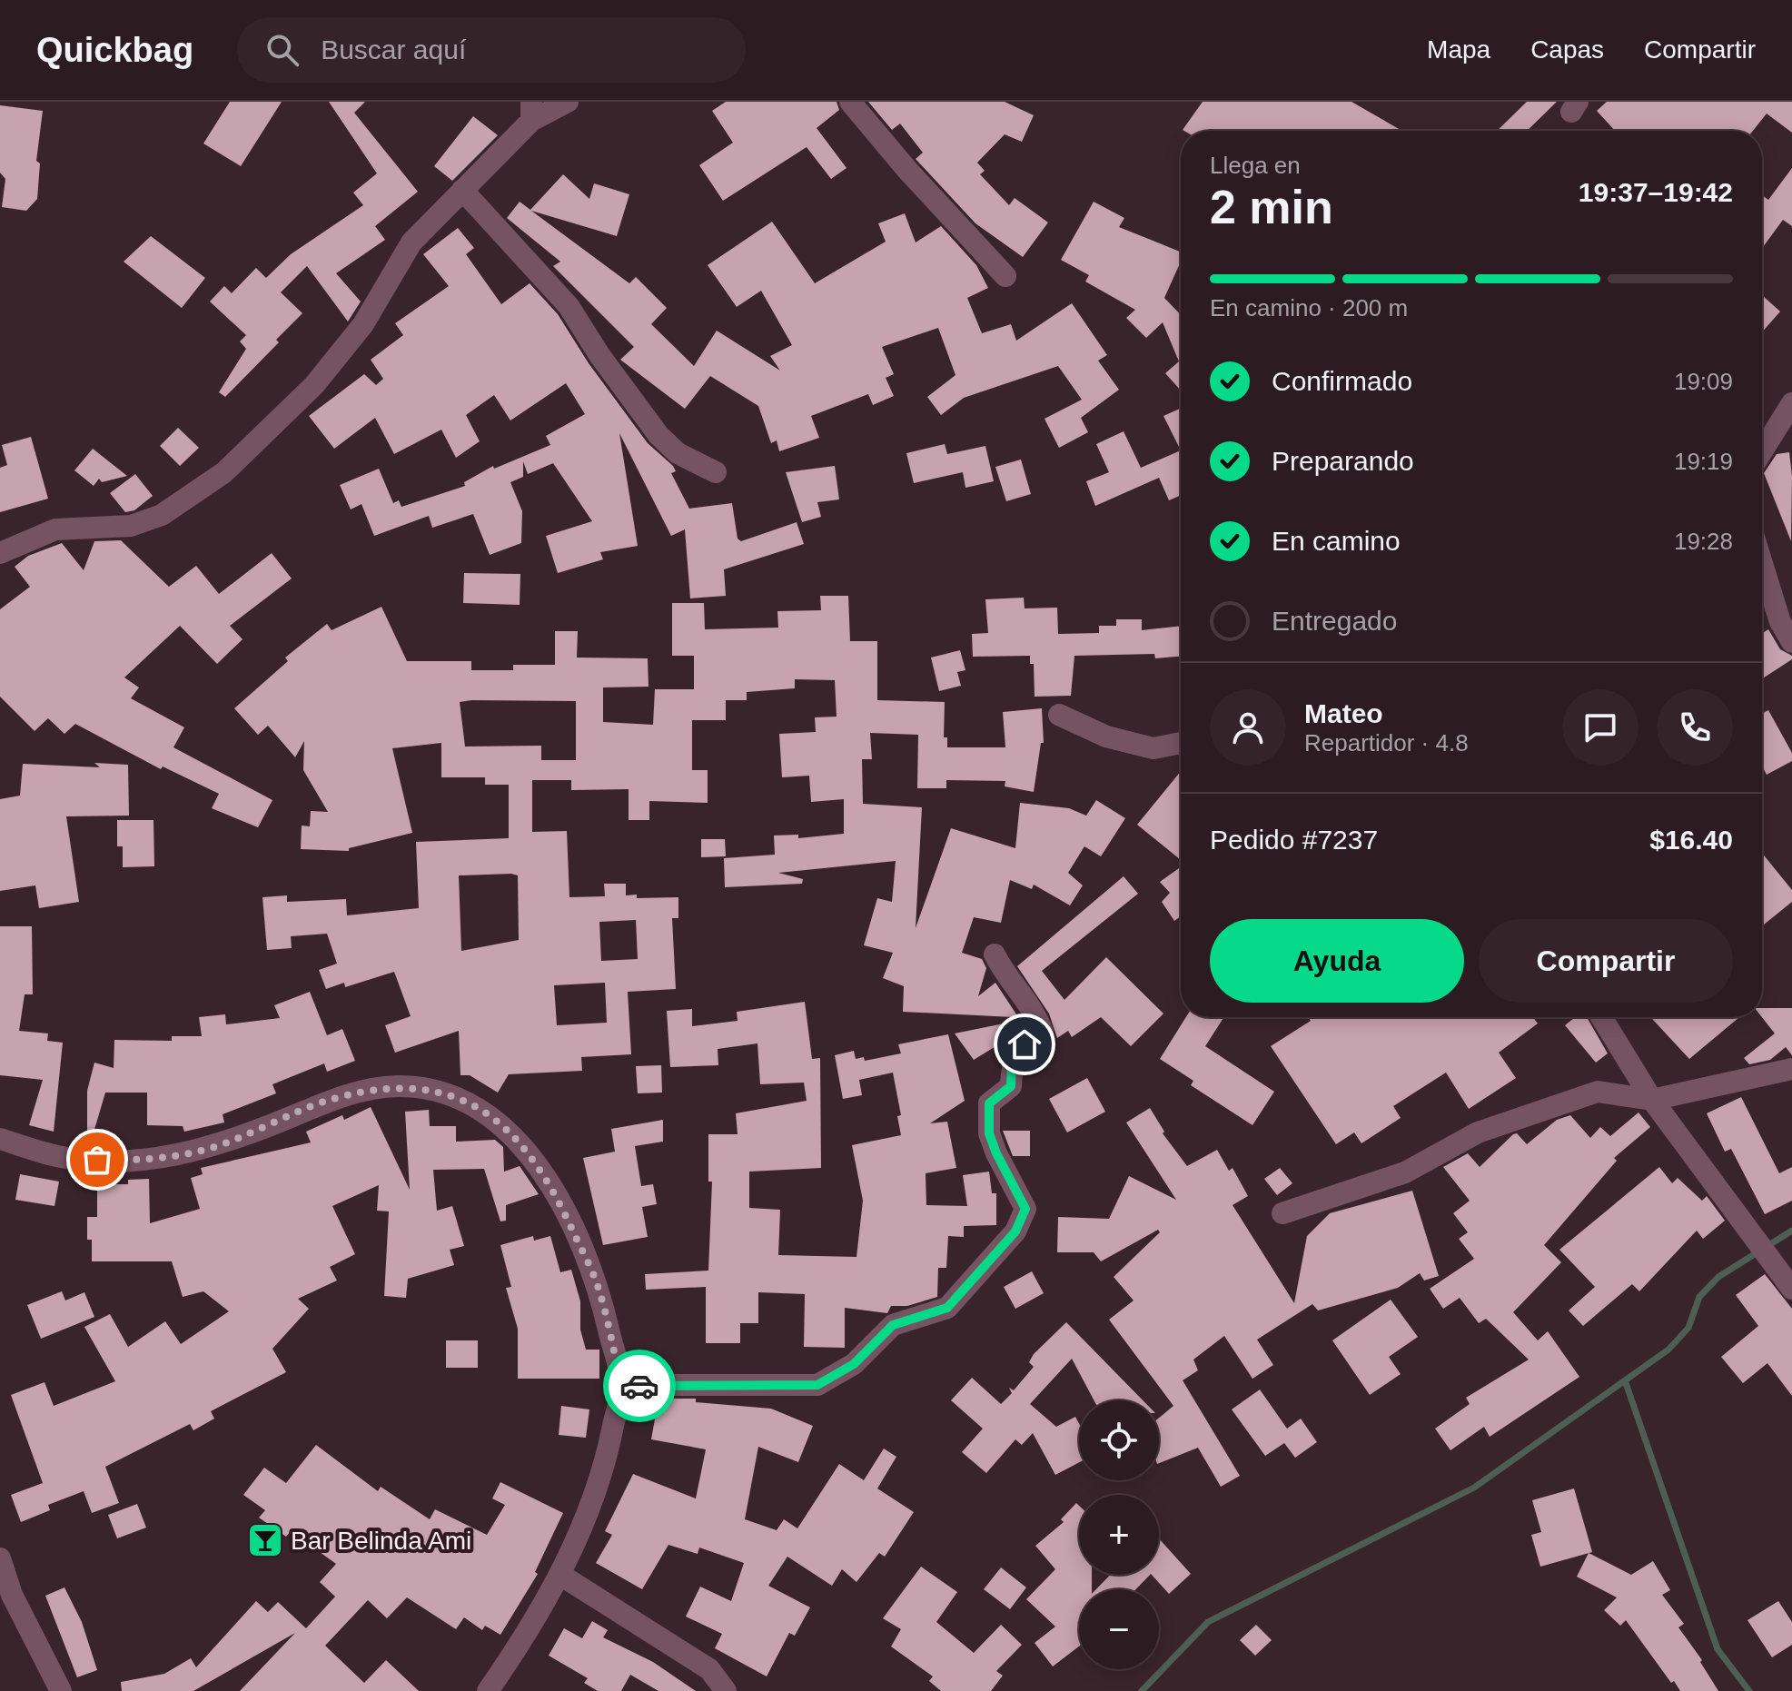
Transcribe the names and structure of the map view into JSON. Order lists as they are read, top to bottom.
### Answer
{
  "places": {
    "bar": ["Bar Belinda Ami"]
  },
  "page": {
    "header": "Quickbag",
    "search": "Buscar aquí",
    "nav": ["Mapa", "Capas", "Compartir"],
    "heading": ["2 min", "Llega en", "19:37–19:42"],
    "panel": [
      "Mateo",
      "Repartidor · 4.8",
      "Pedido #7237",
      "$16.40"
    ],
    "bar": "En camino · 200 m",
    "list": [
      ["Confirmado", "19:09"],
      ["Preparando", "19:19"],
      ["En camino", "19:28"],
      "Entregado"
    ],
    "buttons": ["Ayuda", "Compartir"],
    "map_buttons": ["+", "−"]
  }
}
